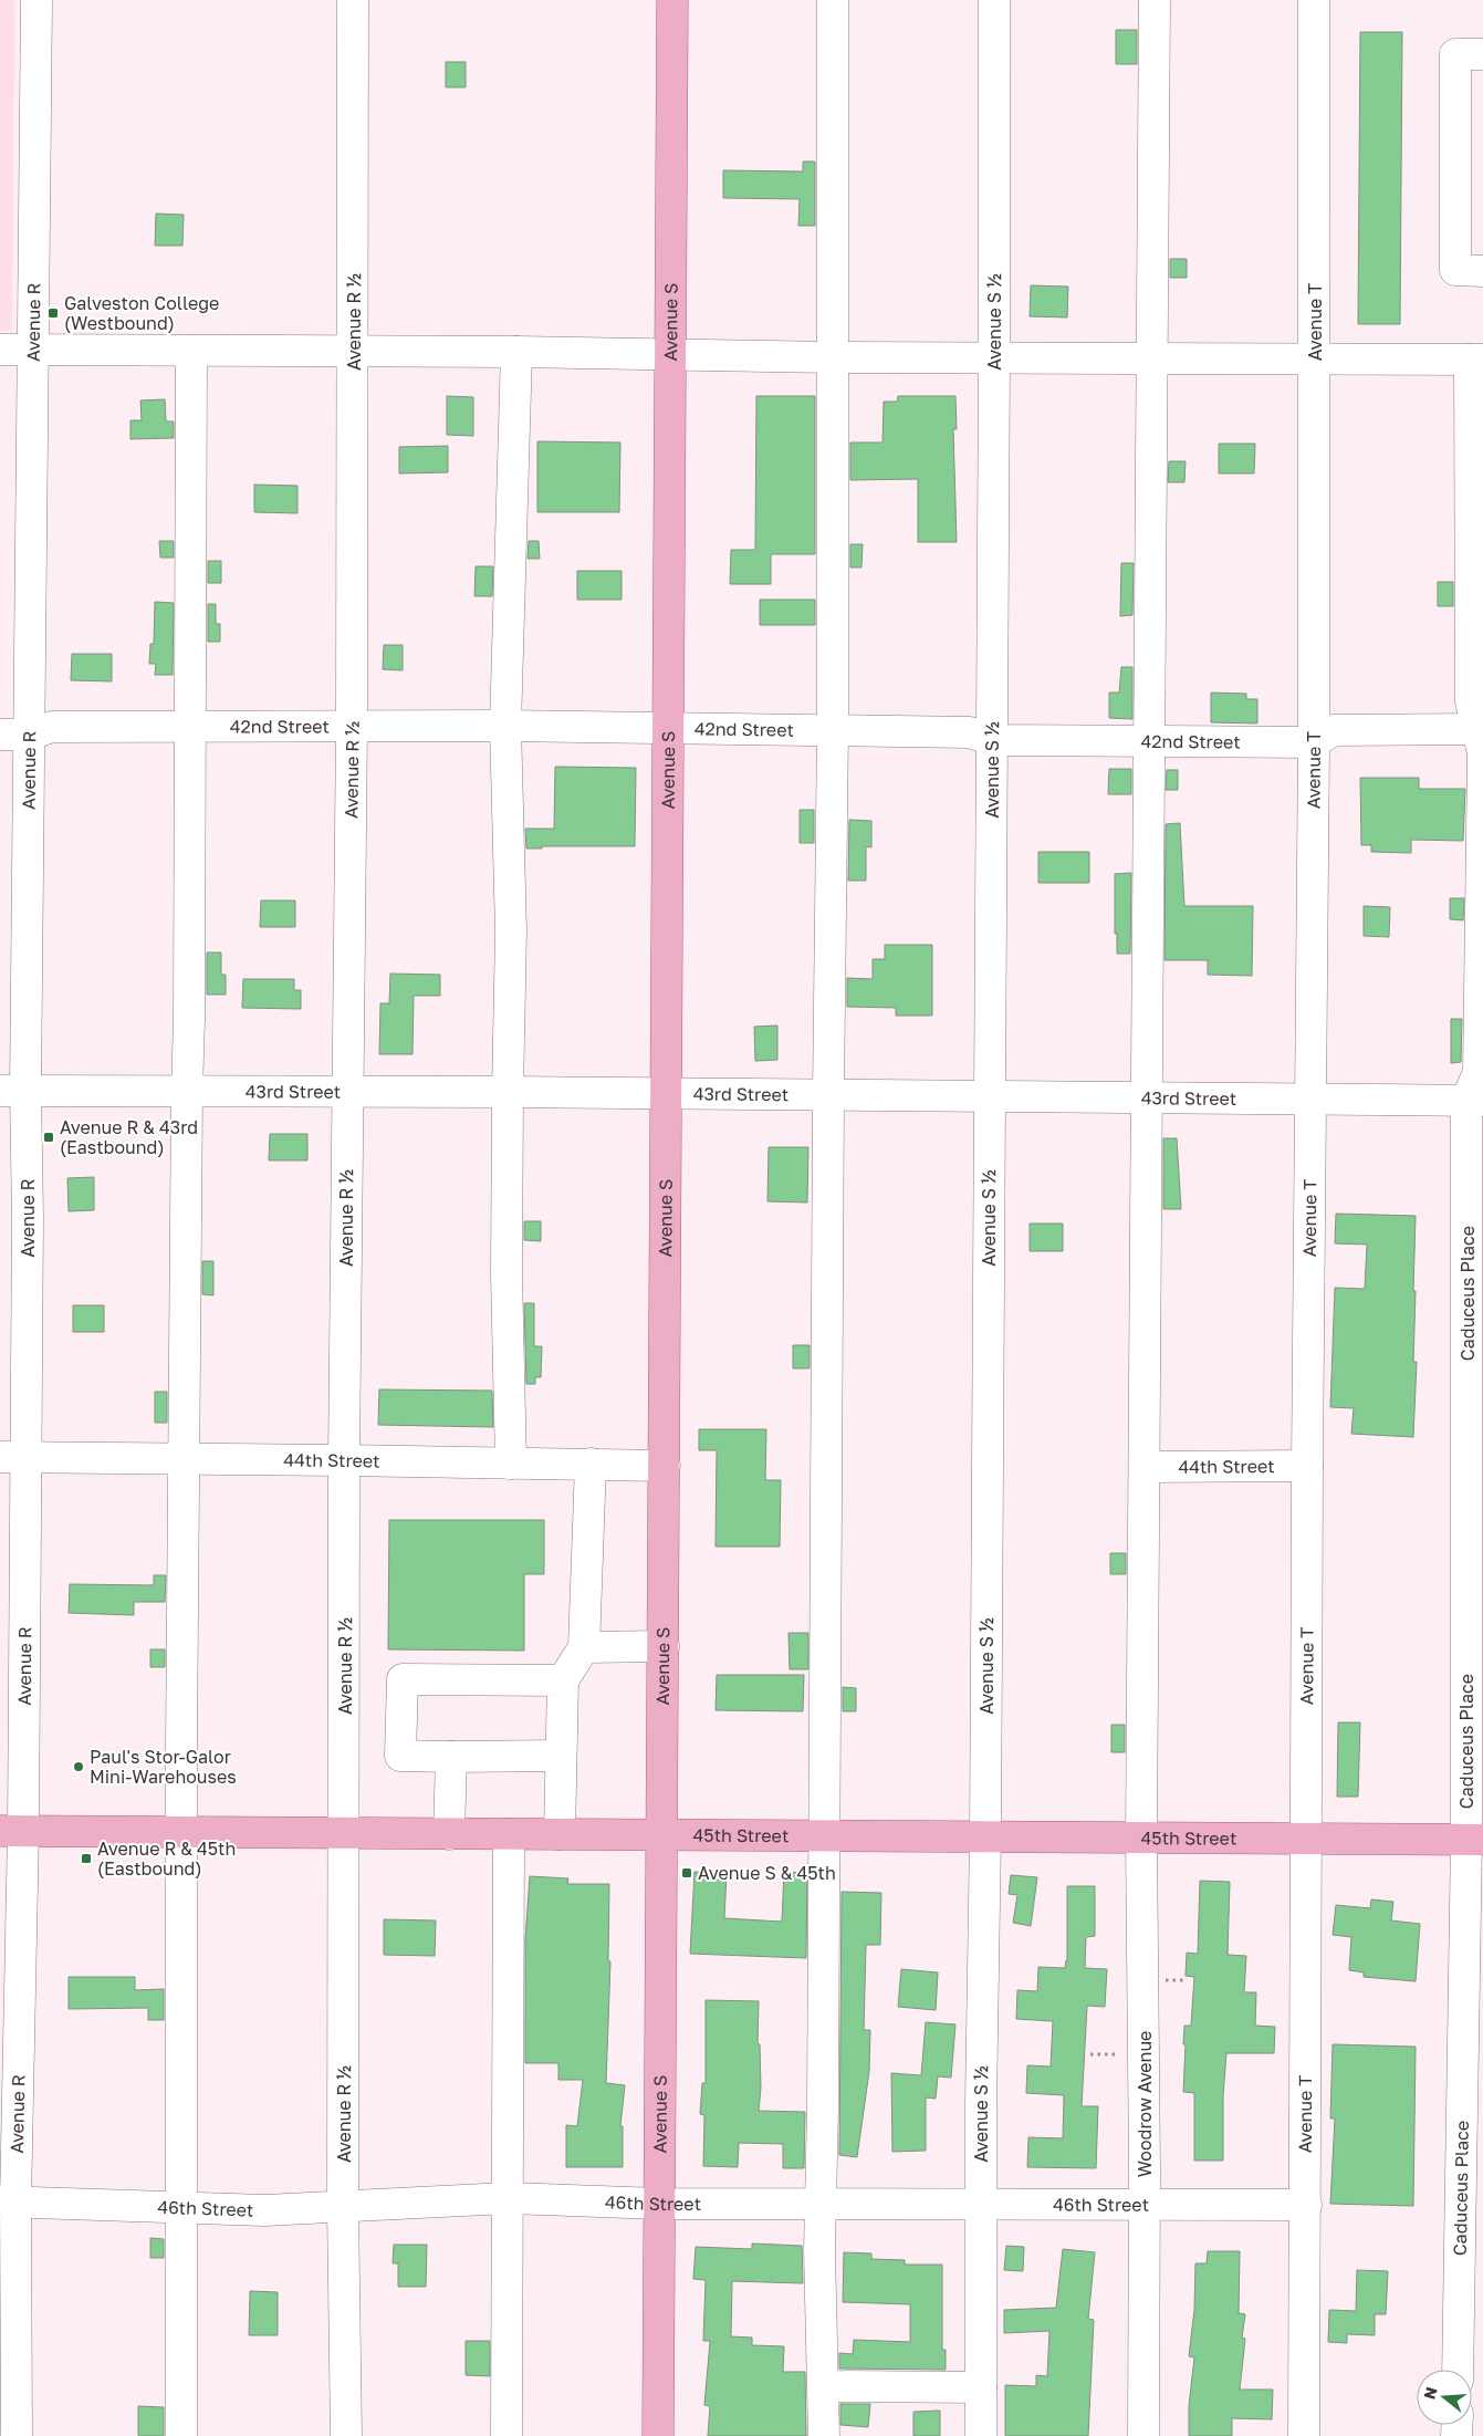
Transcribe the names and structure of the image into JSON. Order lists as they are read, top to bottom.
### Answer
{
  "streets": {
    "main road": ["Avenue S", "45th Street"],
    "street": [
      "Avenue R",
      "Avenue R ½",
      "Avenue S ½",
      "Avenue T",
      "42nd Street",
      "43rd Street",
      "Caduceus Place",
      "44th Street",
      "Woodrow Avenue",
      "46th Street"
    ]
  },
  "crossings": [
    ["Avenue R", "42nd Street"],
    ["Avenue R", "43rd Street"],
    ["Avenue R", "44th Street"],
    ["Avenue R", "45th Street"],
    ["Avenue R", "46th Street"],
    ["Avenue R ½", "42nd Street"],
    ["Avenue R ½", "43rd Street"],
    ["Avenue R ½", "44th Street"],
    ["Avenue R ½", "45th Street"],
    ["Avenue R ½", "46th Street"],
    ["Avenue S", "42nd Street"],
    ["Avenue S", "43rd Street"],
    ["Avenue S", "44th Street"],
    ["Avenue S", "45th Street"],
    ["Avenue S", "46th Street"],
    ["Avenue S ½", "42nd Street"],
    ["Avenue S ½", "43rd Street"],
    ["Avenue S ½", "45th Street"],
    ["Avenue S ½", "46th Street"],
    ["Avenue T", "42nd Street"],
    ["Avenue T", "43rd Street"],
    ["Avenue T", "44th Street"],
    ["Avenue T", "45th Street"],
    ["Avenue T", "46th Street"],
    ["42nd Street", "Woodrow Avenue"],
    ["43rd Street", "Caduceus Place"],
    ["43rd Street", "Woodrow Avenue"],
    ["Caduceus Place", "45th Street"],
    ["44th Street", "Woodrow Avenue"],
    ["45th Street", "Woodrow Avenue"],
    ["Woodrow Avenue", "46th Street"]
  ],
  "places": {
    "transit": [
      "Galveston College (Westbound)",
      "Avenue R & 43rd (Eastbound)",
      "Avenue R & 45th (Eastbound)",
      "Avenue S & 45th"
    ],
    "other": ["Paul's Stor-Galor Mini-Warehouses"]
  },
  "north": "left"
}
